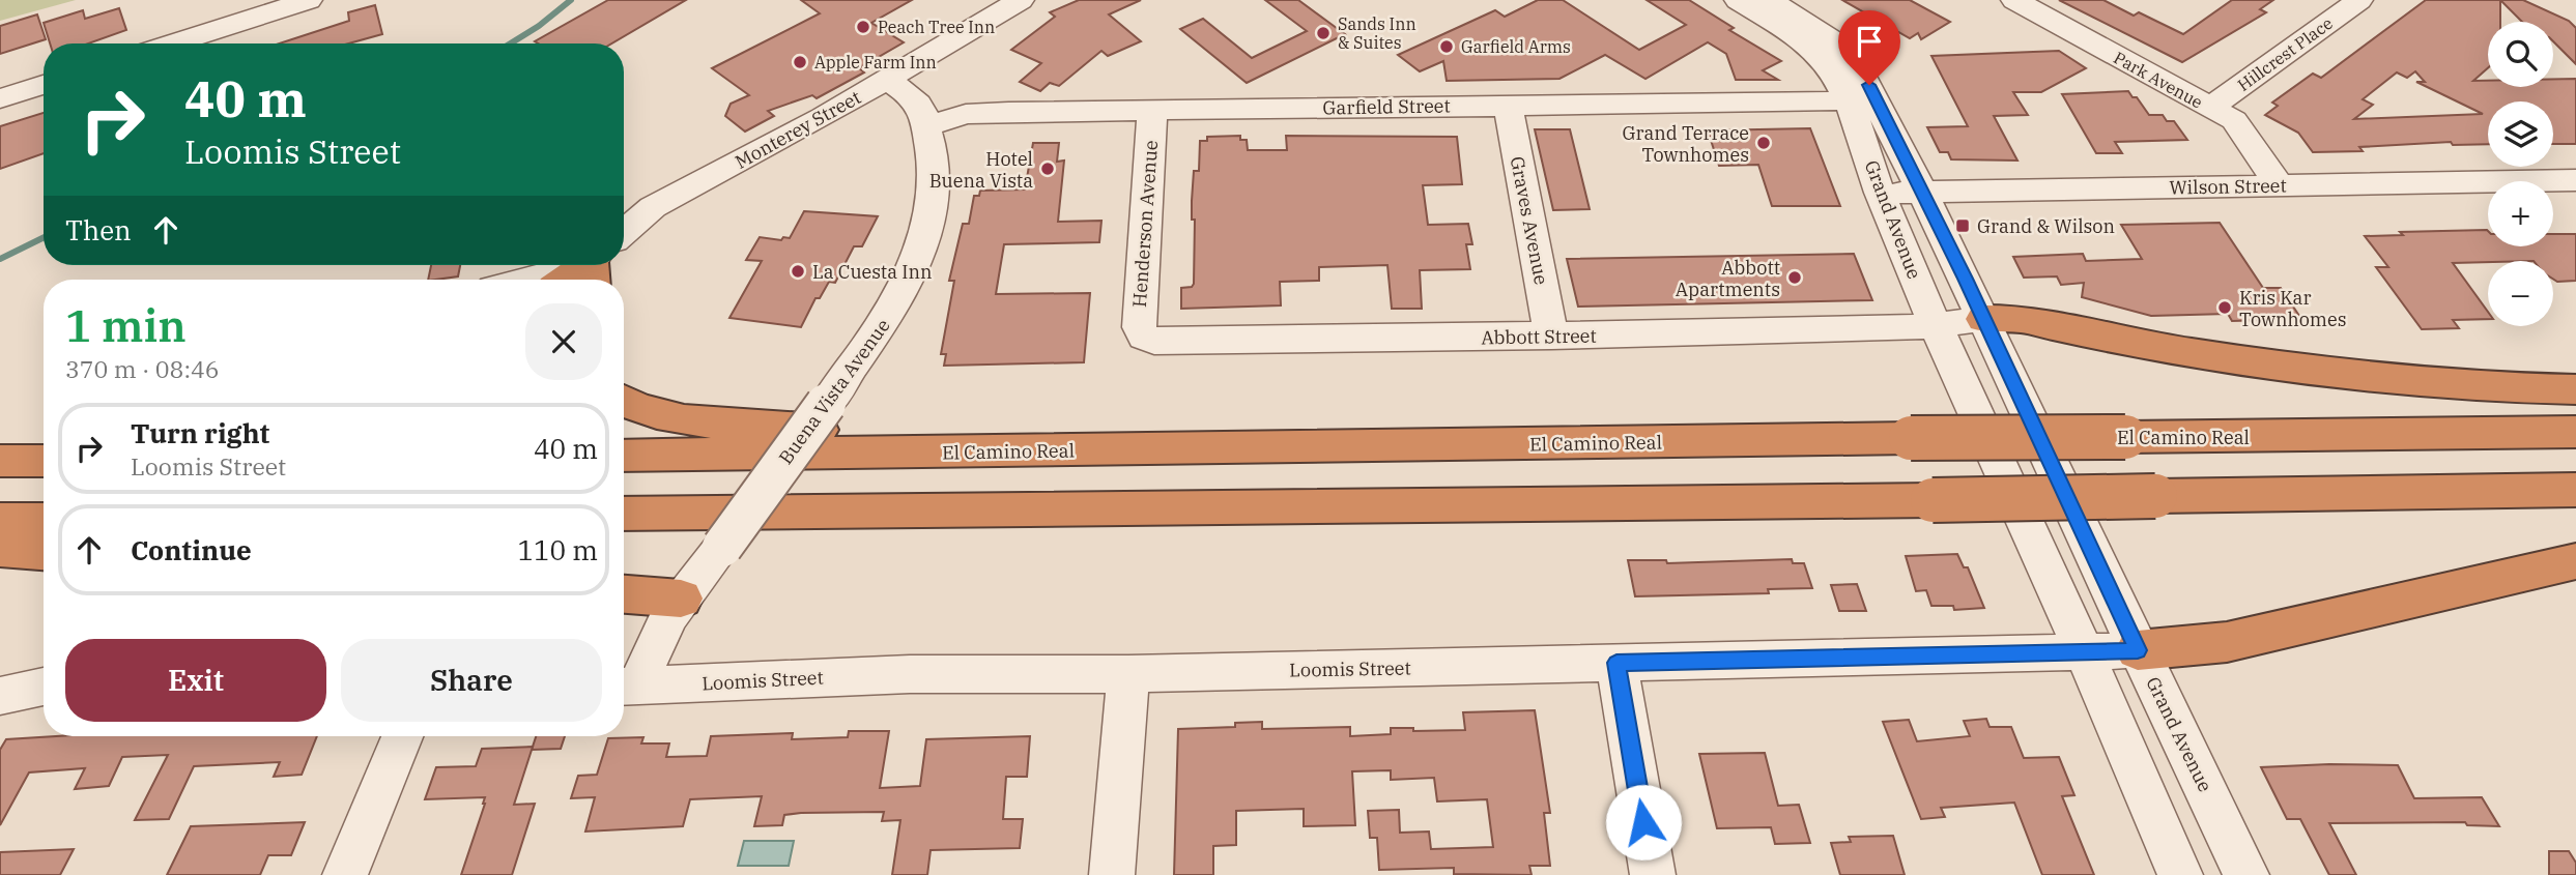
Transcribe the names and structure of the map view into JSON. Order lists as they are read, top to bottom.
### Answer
{
  "streets": {
    "highway": ["El Camino Real"],
    "street": [
      "Hillcrest Place",
      "Park Avenue",
      "Garfield Street",
      "Monterey Street",
      "Wilson Street",
      "Grand Avenue",
      "Graves Avenue",
      "Henderson Avenue",
      "Abbott Street",
      "Buena Vista Avenue",
      "Loomis Street"
    ]
  },
  "crossings": [
    ["Hillcrest Place", "Park Avenue"],
    ["Park Avenue", "Wilson Street"],
    ["Garfield Street", "Grand Avenue"],
    ["Garfield Street", "Graves Avenue"],
    ["Garfield Street", "Henderson Avenue"],
    ["Garfield Street", "Buena Vista Avenue"],
    ["Monterey Street", "Buena Vista Avenue"],
    ["Wilson Street", "Grand Avenue"],
    ["Grand Avenue", "Abbott Street"],
    ["Grand Avenue", "Loomis Street"],
    ["Graves Avenue", "Abbott Street"],
    ["Henderson Avenue", "Abbott Street"],
    ["Buena Vista Avenue", "Loomis Street"]
  ],
  "places": {
    "other": [
      "Peach Tree Inn",
      "Sands Inn & Suites",
      "Garfield Arms",
      "Apple Farm Inn",
      "Grand Terrace Townhomes",
      "Hotel Buena Vista",
      "La Cuesta Inn",
      "Abbott Apartments",
      "Kris Kar Townhomes"
    ],
    "transit": ["Grand & Wilson"]
  },
  "page": {
    "map_buttons": ["+", "−"],
    "turn": ["40 m", "Loomis Street"],
    "then": "Then",
    "heading": ["1 min", "370 m · 08:46"],
    "list": [
      {
        "name": "Turn right",
        "note": "Loomis Street",
        "value": "40 m"
      },
      {
        "name": "Continue",
        "value": "110 m"
      }
    ],
    "buttons": ["Exit", "Share"]
  }
}
